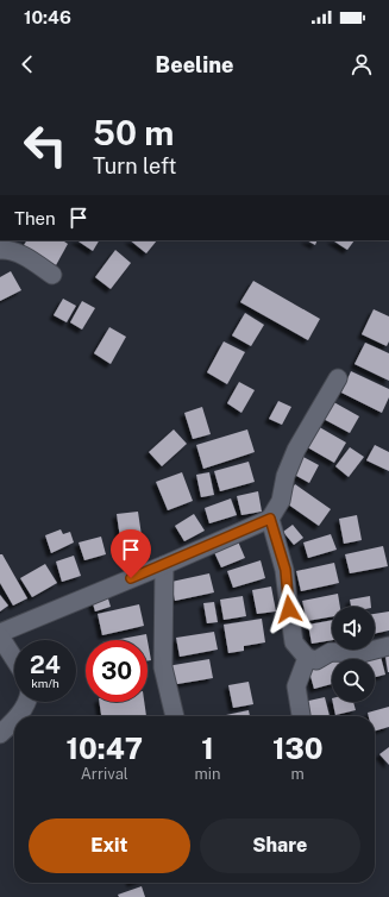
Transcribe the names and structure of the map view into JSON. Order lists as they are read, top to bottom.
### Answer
{
  "page": {
    "status": "10:46",
    "header": "Beeline",
    "turn": ["50 m", "Turn left"],
    "then": "Then",
    "speed": "24 km/h",
    "limit": "30",
    "eta": [
      "10:47",
      "Arrival",
      "1",
      "min",
      "130",
      "m"
    ],
    "buttons": ["Exit", "Share"]
  }
}
